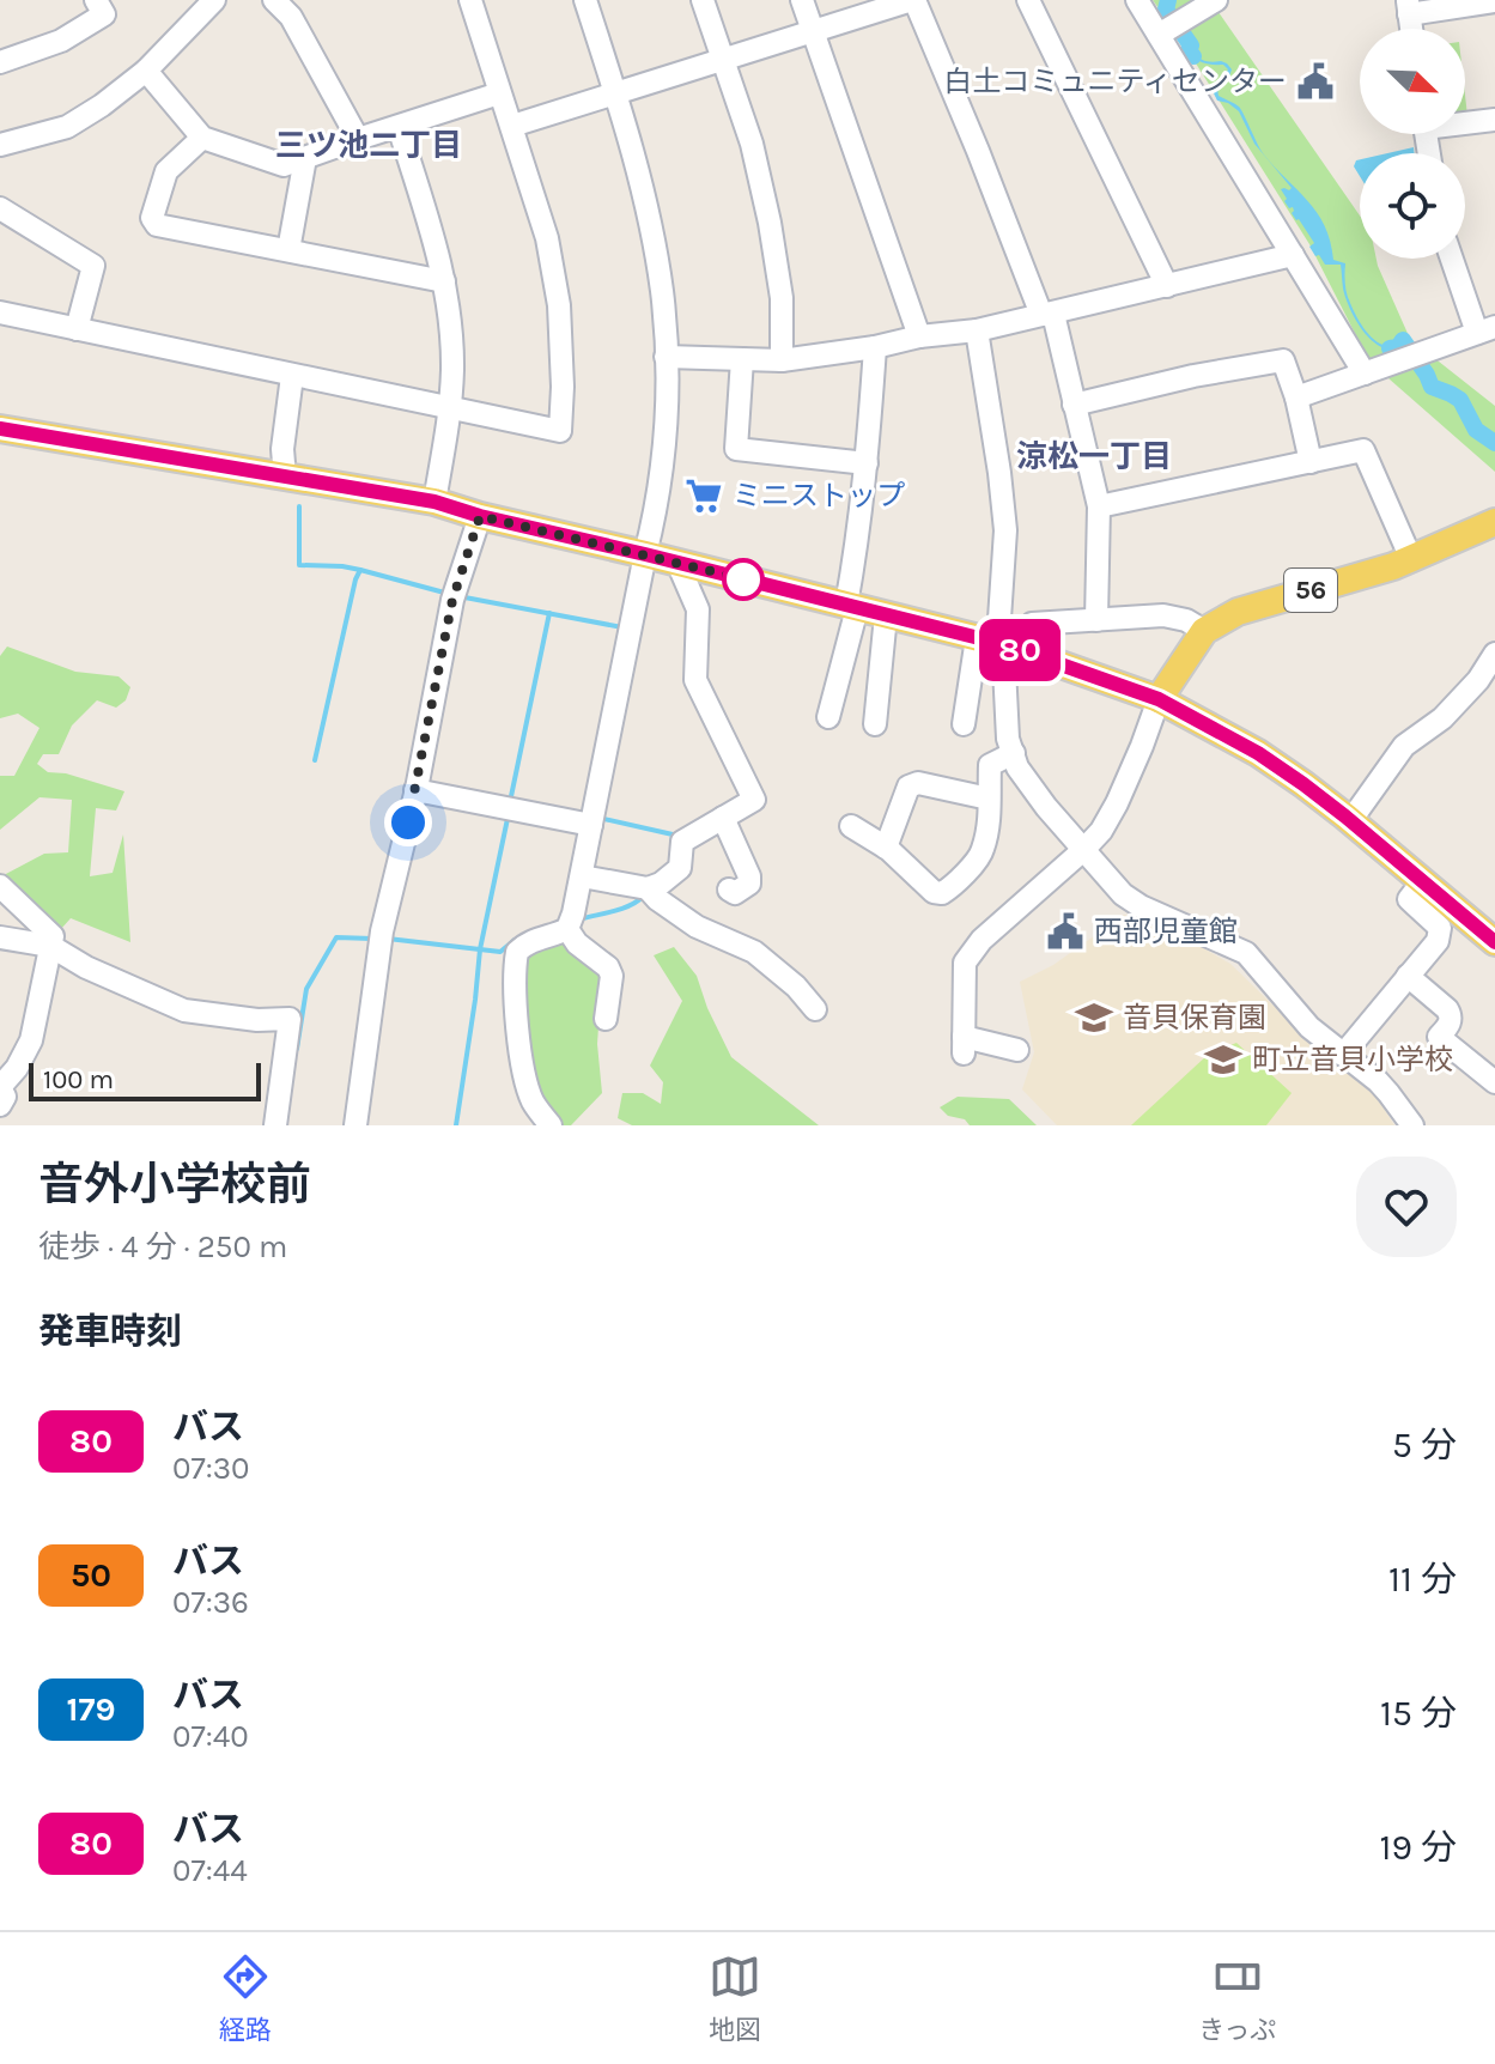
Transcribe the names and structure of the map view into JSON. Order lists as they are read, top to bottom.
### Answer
{
  "streets": {
    "main road": ["56"]
  },
  "districts": ["三ツ池二丁目", "涼松一丁目"],
  "places": {
    "public building": ["白土コミュニティセンター", "西部児童館"],
    "supermarket": ["ミニストップ"],
    "school or university": ["音貝保育園", "町立音貝小学校"]
  },
  "lines": ["bus line 80"],
  "scale_bar": "100 m",
  "north": "bottom right",
  "page": {
    "on_map": "80",
    "scale": "100 m",
    "heading": [
      ["音外小学校前", "徒歩 · 4 分 · 250 m"],
      "発車時刻"
    ],
    "list": [
      {
        "mark": "80",
        "name": "バス",
        "note": "07:30",
        "value": "5 分"
      },
      {
        "mark": "50",
        "name": "バス",
        "note": "07:36",
        "value": "11 分"
      },
      {
        "mark": "179",
        "name": "バス",
        "note": "07:40",
        "value": "15 分"
      },
      {
        "mark": "80",
        "name": "バス",
        "note": "07:44",
        "value": "19 分"
      }
    ],
    "tabs": ["経路", "地図", "きっぷ"]
  }
}
